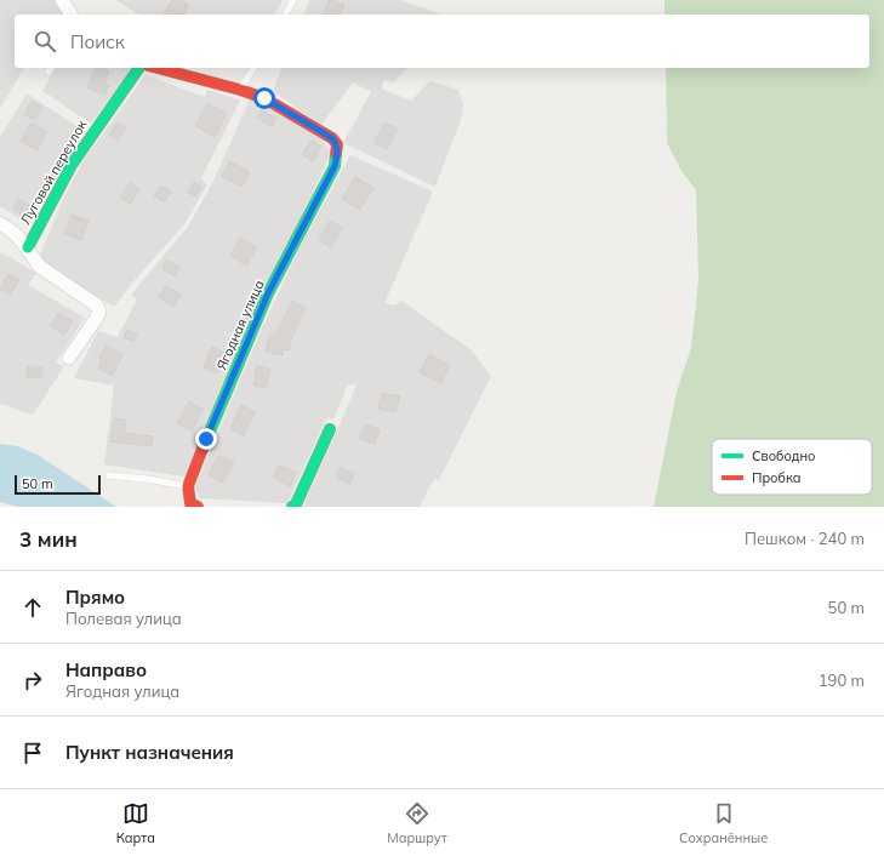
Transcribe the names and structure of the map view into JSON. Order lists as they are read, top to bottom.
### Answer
{
  "streets": {
    "street": ["Луговой переулок", "Ягодная улица"]
  },
  "legend": ["Свободно", "Пробка"],
  "scale_bar": "50 m",
  "page": {
    "search": "Поиск",
    "scale": "50 m",
    "heading": ["3 мин", "Пешком · 240 m"],
    "list": [
      ["Прямо", "Полевая улица", "50 m"],
      ["Направо", "Ягодная улица", "190 m"],
      "Пункт назначения"
    ],
    "nav": ["Карта", "Маршрут", "Сохранённые"]
  }
}
